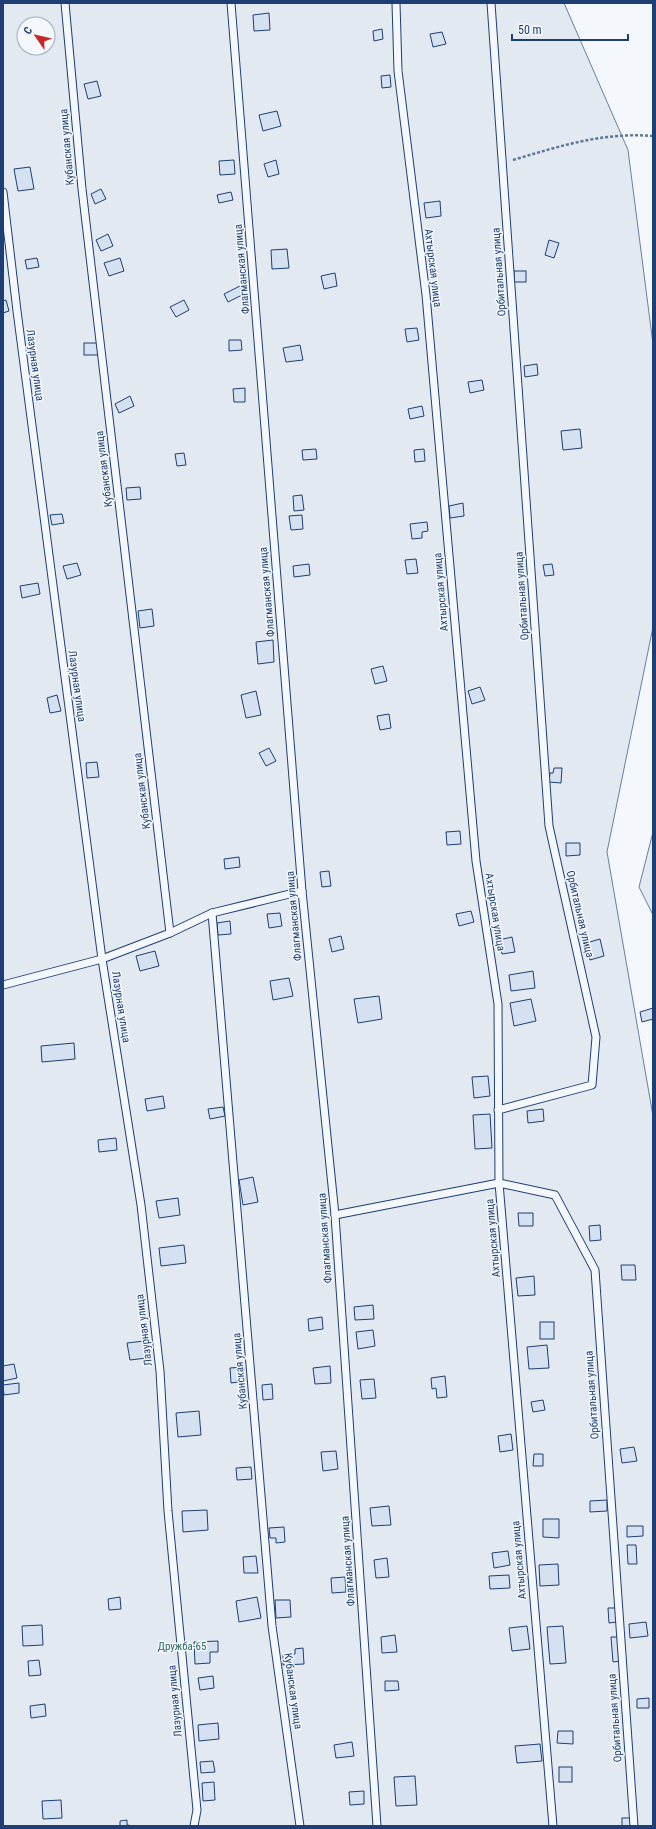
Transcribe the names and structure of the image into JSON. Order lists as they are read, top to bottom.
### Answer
{
  "streets": {
    "lane": [
      "Кубанская улица",
      "Ахтырская улица",
      "Флагманская улица",
      "Орбитальная улица",
      "Лазурная улица"
    ]
  },
  "crossings": [
    ["Ахтырская улица", "Орбитальная улица"],
    ["Флагманская улица", "Орбитальная улица"]
  ],
  "parks": ["Дружба-65"],
  "scale_bar": "50 m",
  "north": "top left"
}
